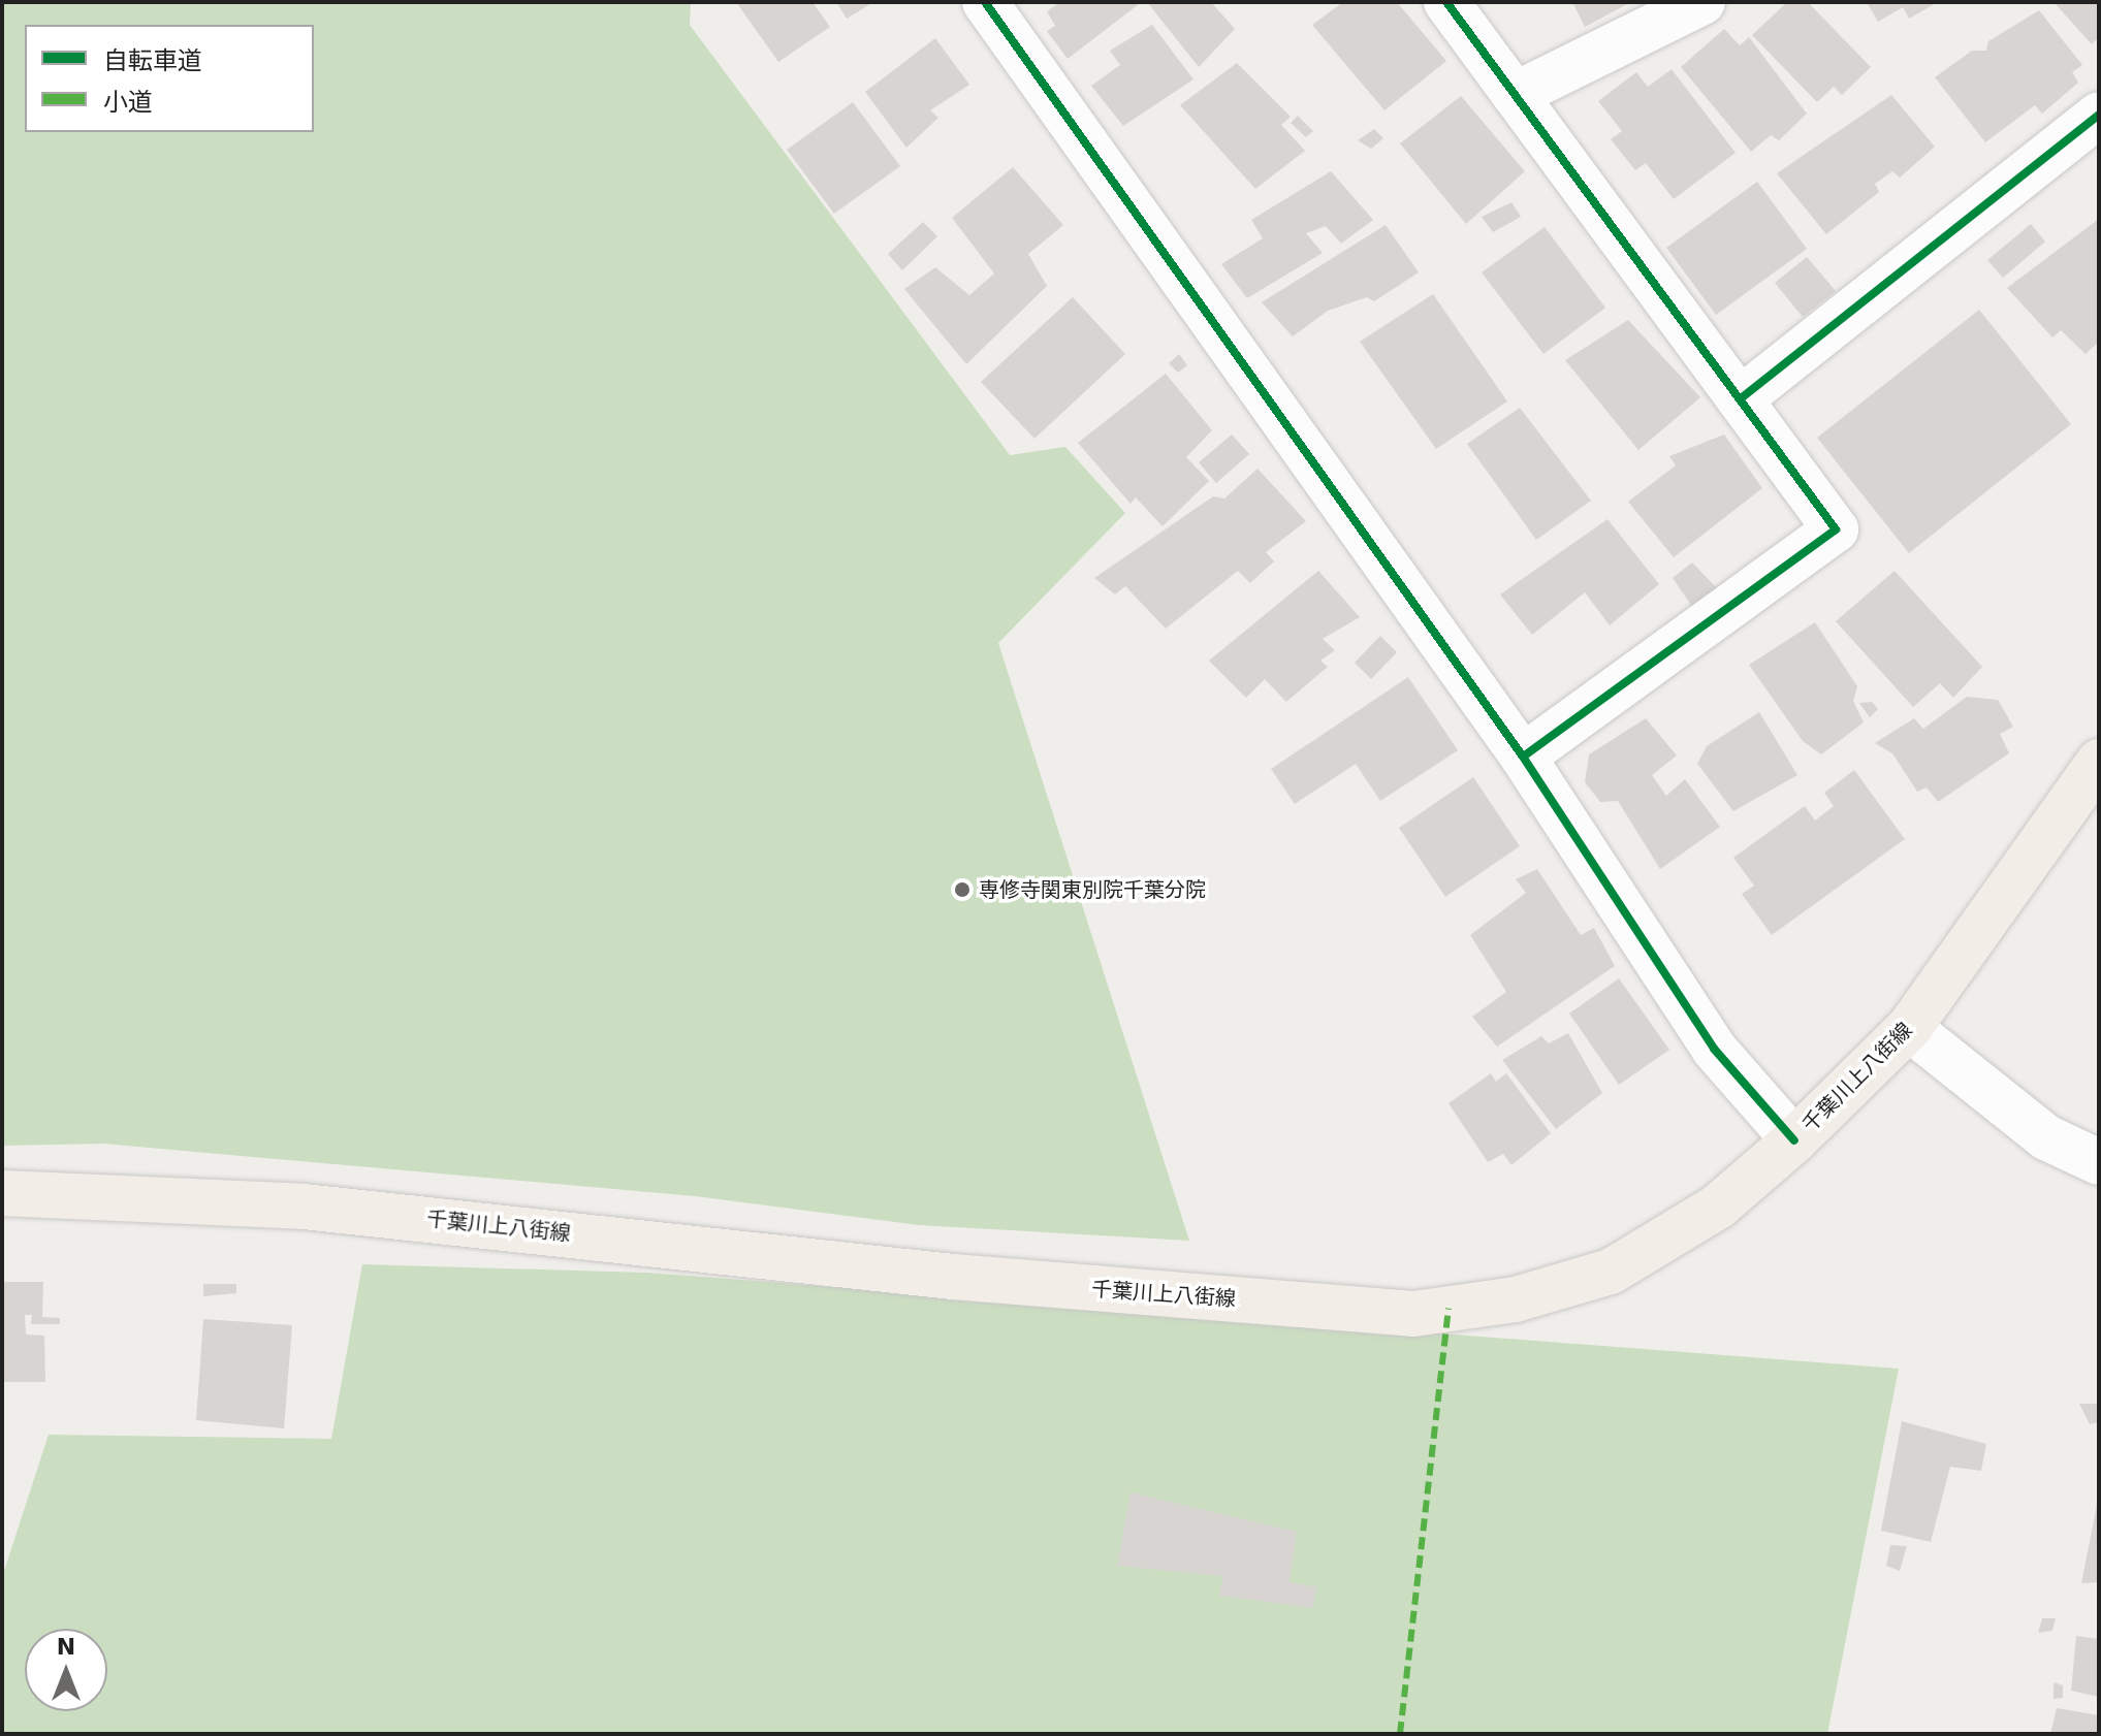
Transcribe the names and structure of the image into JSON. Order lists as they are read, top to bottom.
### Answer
{
  "streets": {
    "main road": ["千葉川上八街線"]
  },
  "places": ["専修寺関東別院千葉分院"],
  "legend": ["自転車道", "小道"],
  "north": "top"
}
